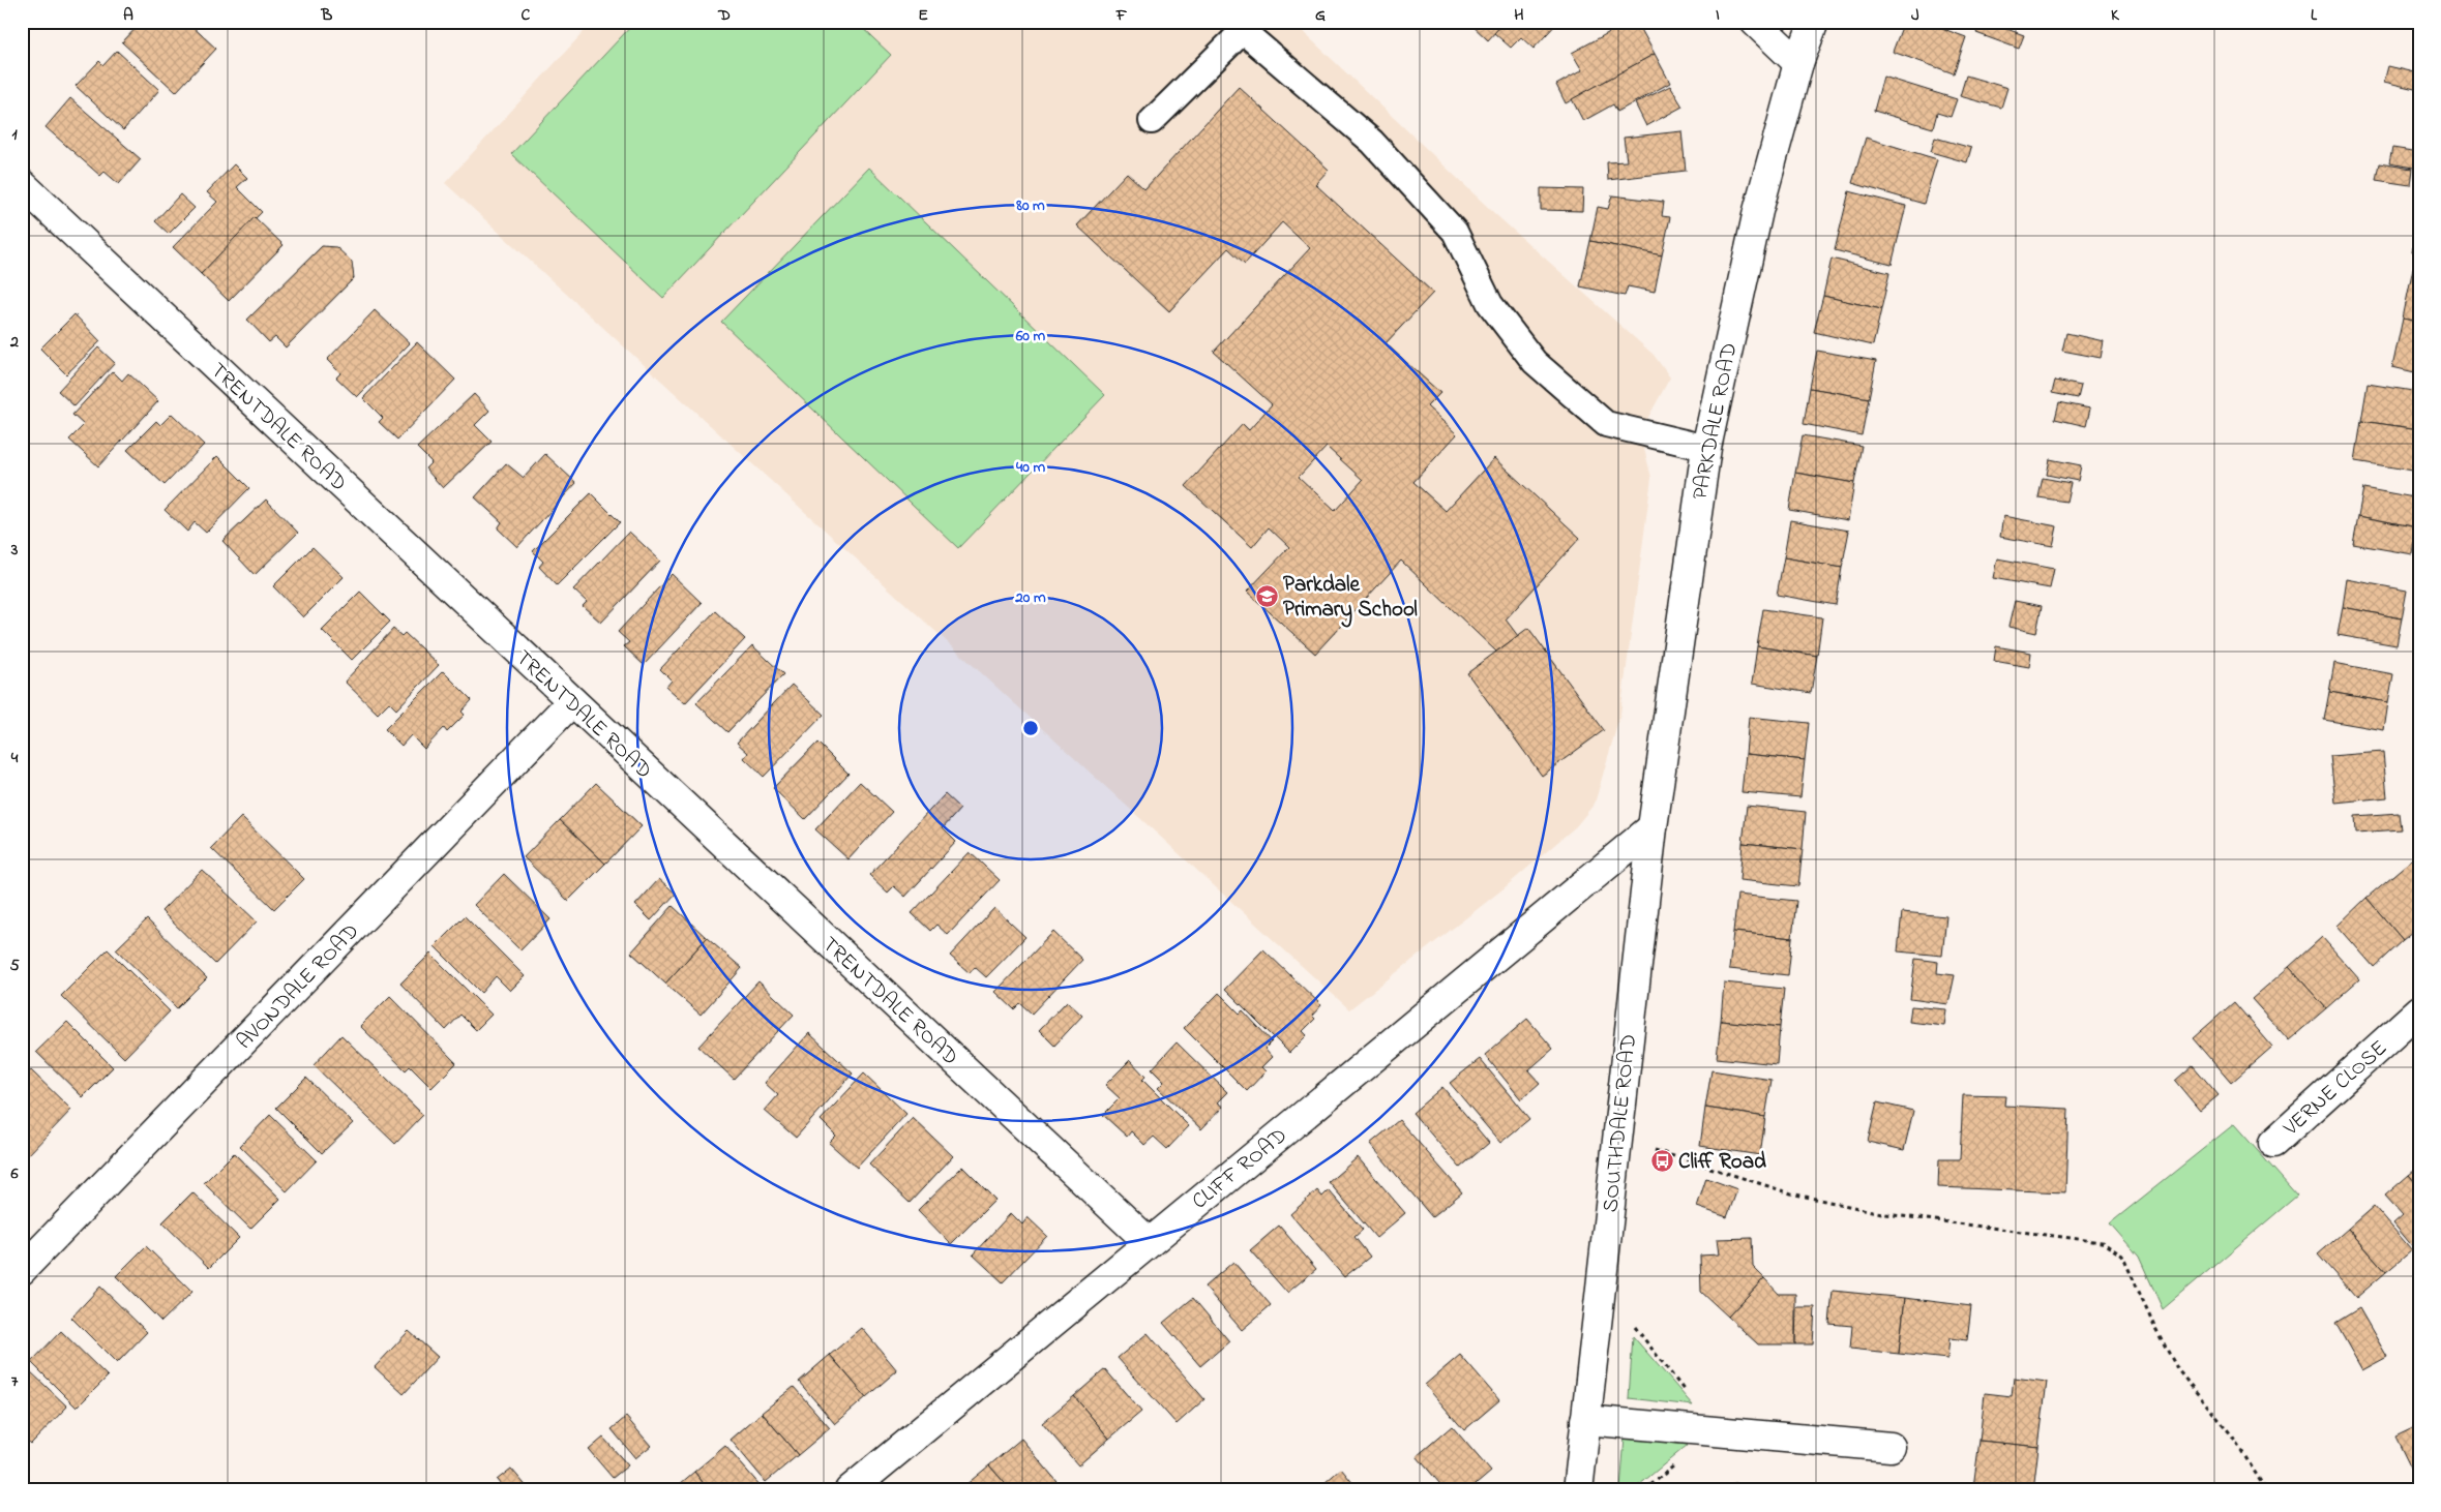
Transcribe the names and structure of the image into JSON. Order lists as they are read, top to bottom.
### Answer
{
  "streets": {
    "street": [
      "PARKDALE ROAD",
      "TRENTDALE ROAD",
      "AVONDALE ROAD",
      "VERNE CLOSE",
      "SOUTHDALE ROAD",
      "CLIFF ROAD"
    ]
  },
  "crossings": [
    ["PARKDALE ROAD", "SOUTHDALE ROAD"],
    ["PARKDALE ROAD", "CLIFF ROAD"],
    ["TRENTDALE ROAD", "AVONDALE ROAD"],
    ["TRENTDALE ROAD", "CLIFF ROAD"],
    ["SOUTHDALE ROAD", "CLIFF ROAD"]
  ],
  "places": {
    "school or university": ["Parkdale Primary School"],
    "bus stop": ["Cliff Road"]
  },
  "grid": {
    "columns": [
      "A",
      "B",
      "C",
      "D",
      "E",
      "F",
      "G",
      "H",
      "I",
      "J",
      "K",
      "L"
    ],
    "rows": [
      "1",
      "2",
      "3",
      "4",
      "5",
      "6",
      "7"
    ]
  },
  "rings": [
    "80 m",
    "60 m",
    "40 m",
    "20 m"
  ]
}
